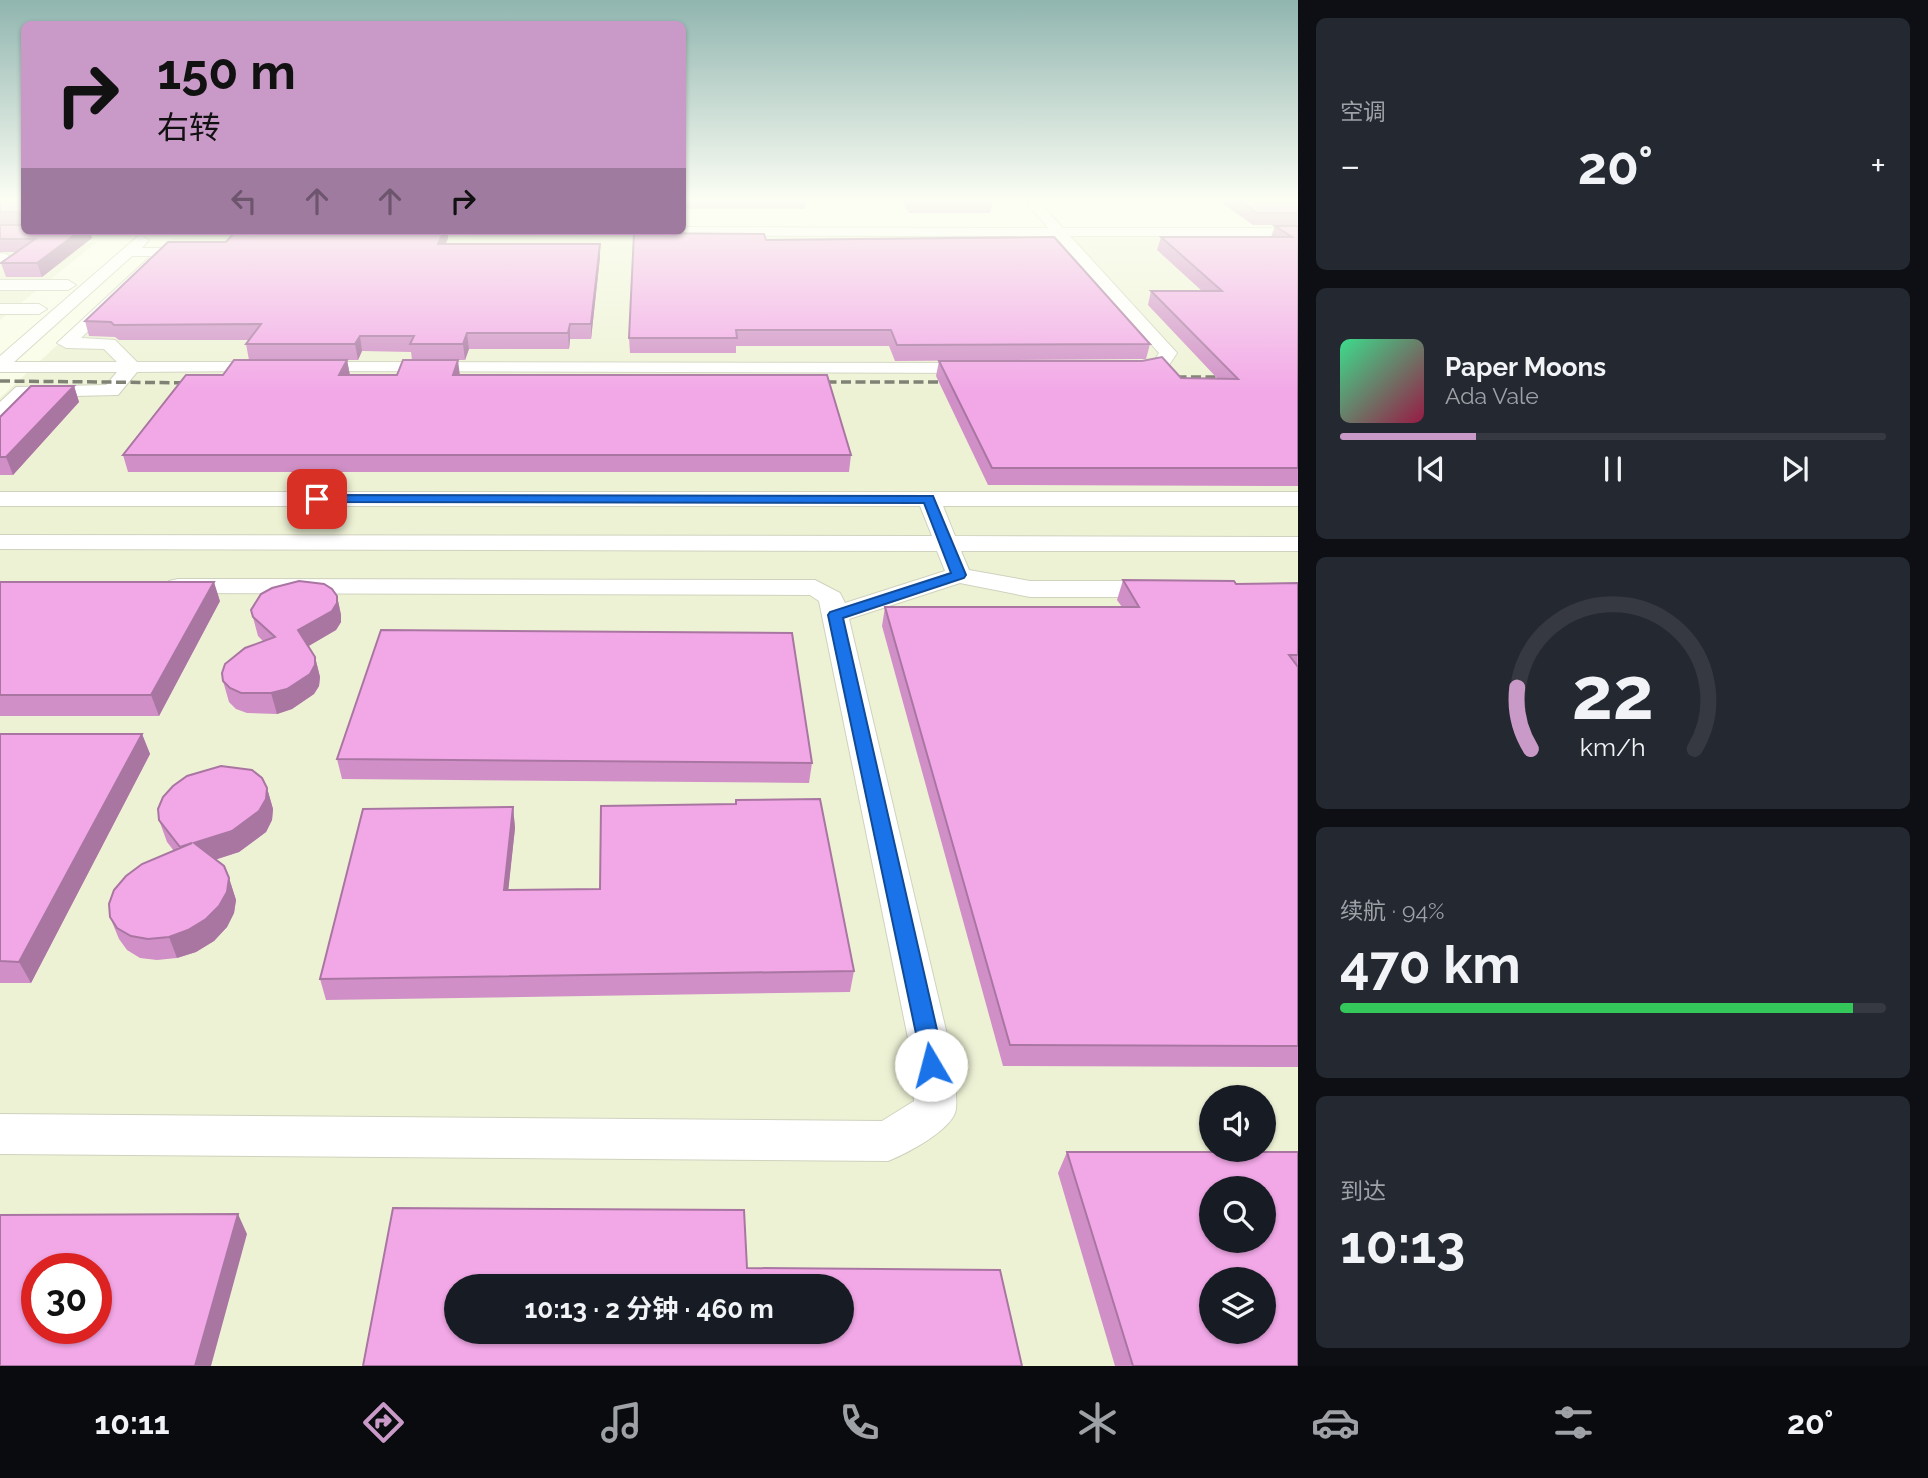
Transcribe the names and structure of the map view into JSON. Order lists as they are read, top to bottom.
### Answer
{
  "page": {
    "tile": [
      "空调",
      ["续航 · 94%", "470 km"],
      ["到达", "10:13"]
    ],
    "turn": ["150 m", "右转"],
    "heat": ["−", "20°", "+"],
    "song": ["Paper Moons", "Ada Vale"],
    "limit": "30",
    "trip": "10:13 · 2 分钟 · 460 m",
    "tabs": ["10:11", "20°"],
    "gauge": ["22", "km/h"]
  }
}
